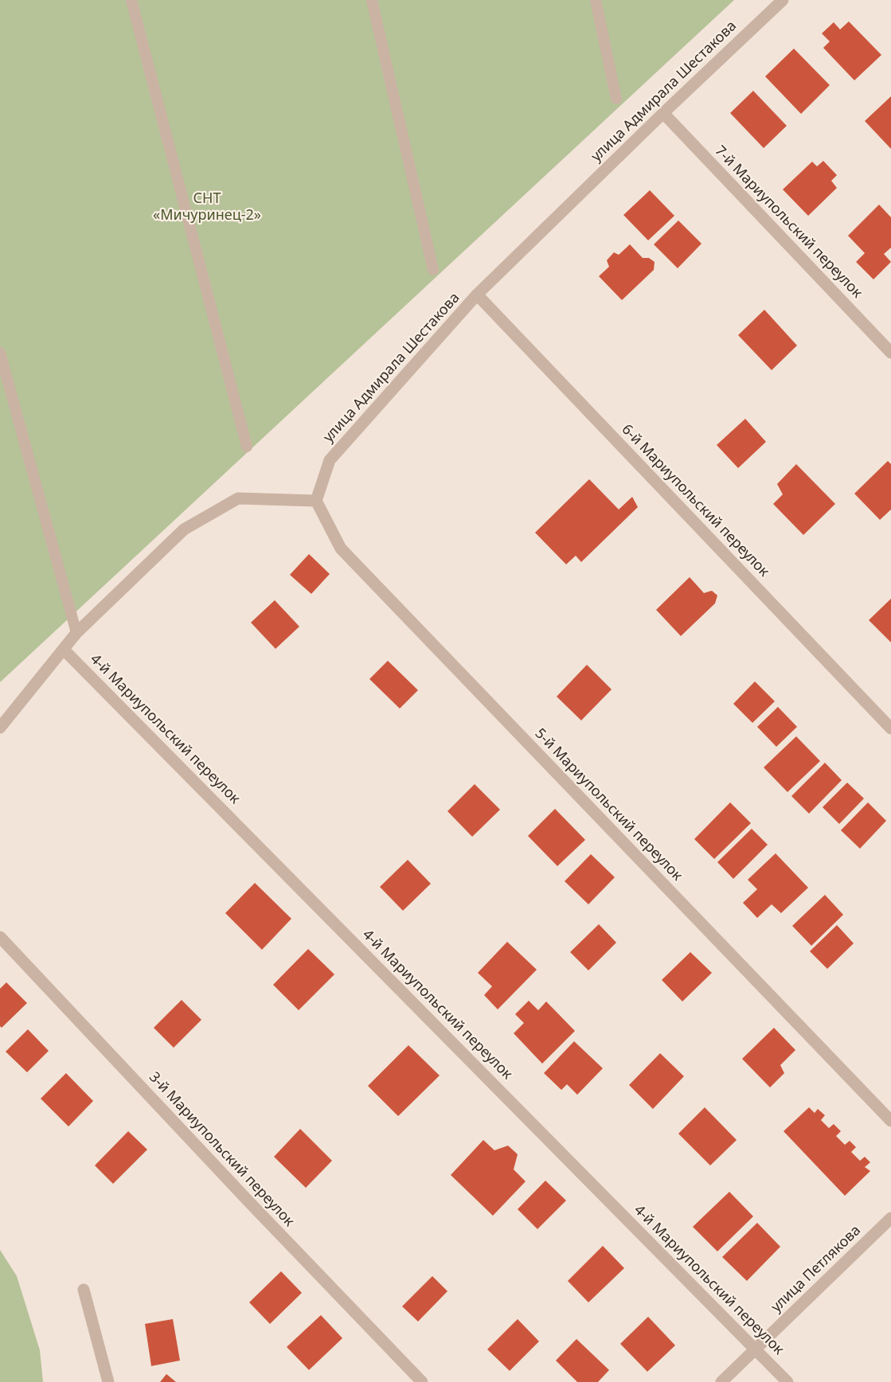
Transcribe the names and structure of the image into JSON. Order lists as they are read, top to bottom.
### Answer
{
  "streets": {
    "street": [
      "улица Адмирала Шестакова",
      "7-й Мариупольский переулок",
      "6-й Мариупольский переулок",
      "4-й Мариупольский переулок",
      "5-й Мариупольский переулок",
      "3-й Мариупольский переулок",
      "улица Петлякова"
    ]
  },
  "crossings": [
    ["улица Адмирала Шестакова", "7-й Мариупольский переулок"],
    ["улица Адмирала Шестакова", "6-й Мариупольский переулок"],
    ["улица Адмирала Шестакова", "5-й Мариупольский переулок"],
    ["4-й Мариупольский переулок", "улица Петлякова"]
  ],
  "parks": ["СНТ «Мичуринец-2»"]
}
